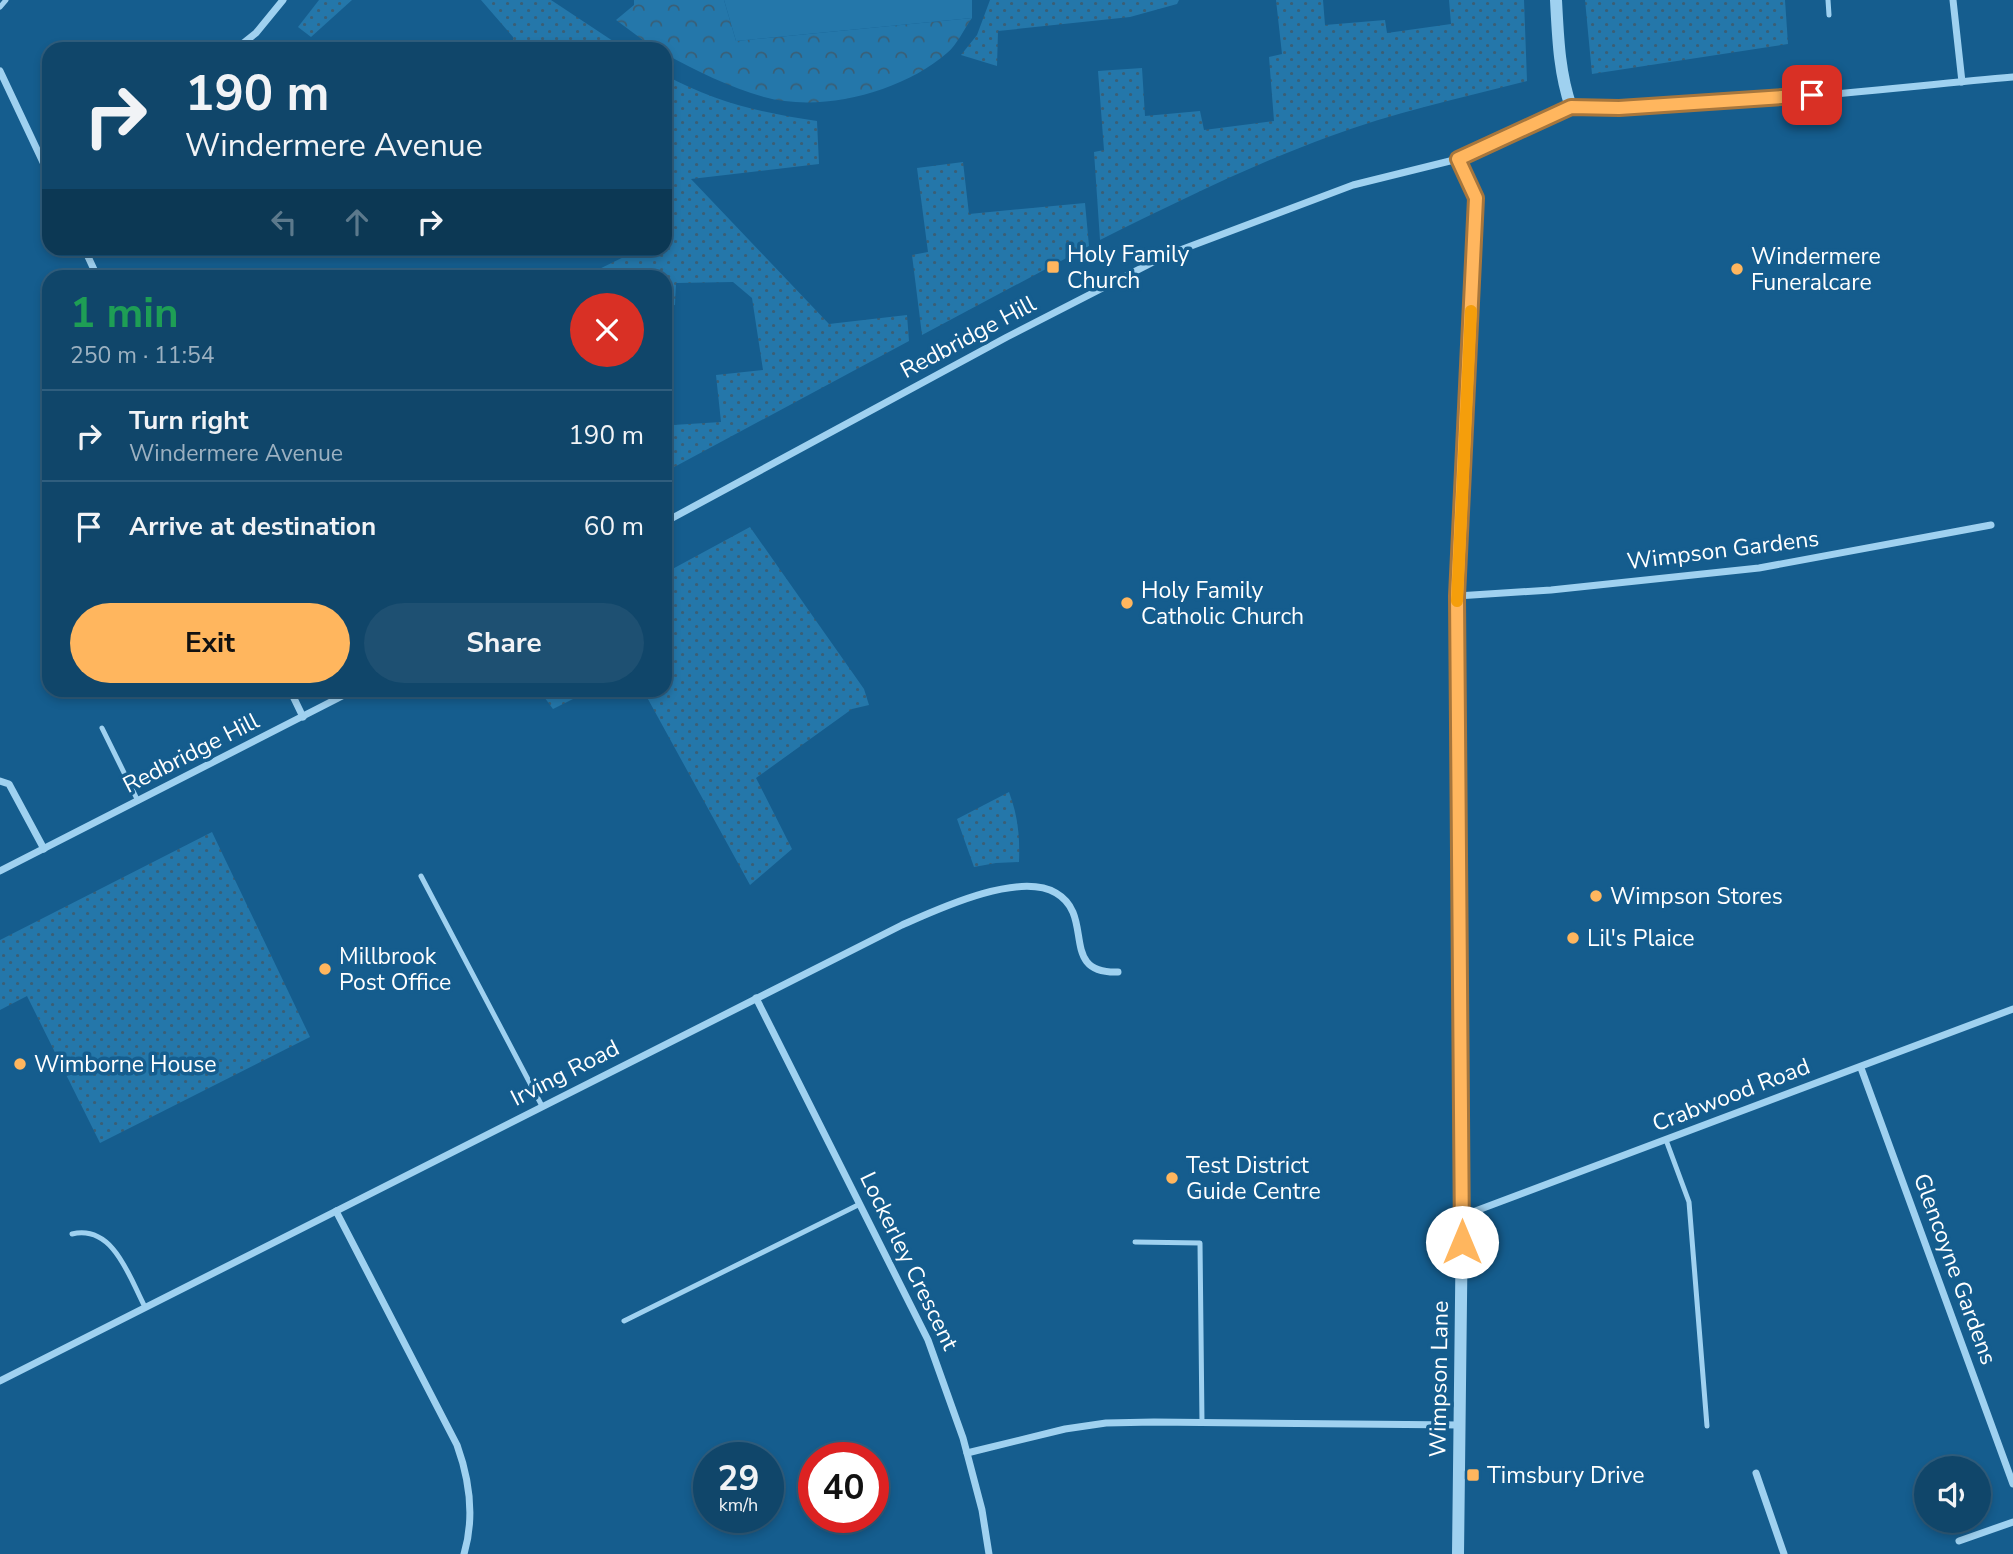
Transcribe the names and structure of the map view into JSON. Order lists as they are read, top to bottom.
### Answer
{
  "streets": {
    "street": [
      "Redbridge Hill",
      "Wimpson Gardens",
      "Irving Road",
      "Crabwood Road",
      "Lockerley Crescent",
      "Glencoyne Gardens",
      "Wimpson Lane"
    ]
  },
  "crossings": [
    ["Redbridge Hill", "Wimpson Lane"],
    ["Wimpson Gardens", "Wimpson Lane"],
    ["Irving Road", "Lockerley Crescent"],
    ["Crabwood Road", "Glencoyne Gardens"],
    ["Crabwood Road", "Wimpson Lane"]
  ],
  "places": {
    "transit": ["Holy Family Church", "Timsbury Drive"],
    "other": [
      "Windermere Funeralcare",
      "Holy Family Catholic Church",
      "Wimpson Stores",
      "Lil's Plaice",
      "Millbrook Post Office",
      "Wimborne House",
      "Test District Guide Centre"
    ]
  },
  "page": {
    "turn": ["190 m", "Windermere Avenue"],
    "heading": ["1 min", "250 m · 11:54"],
    "list": [
      {
        "name": "Turn right",
        "note": "Windermere Avenue",
        "value": "190 m"
      },
      {
        "name": "Arrive at destination",
        "value": "60 m"
      }
    ],
    "buttons": ["Exit", "Share"],
    "speed": "29 km/h",
    "limit": "40"
  }
}
